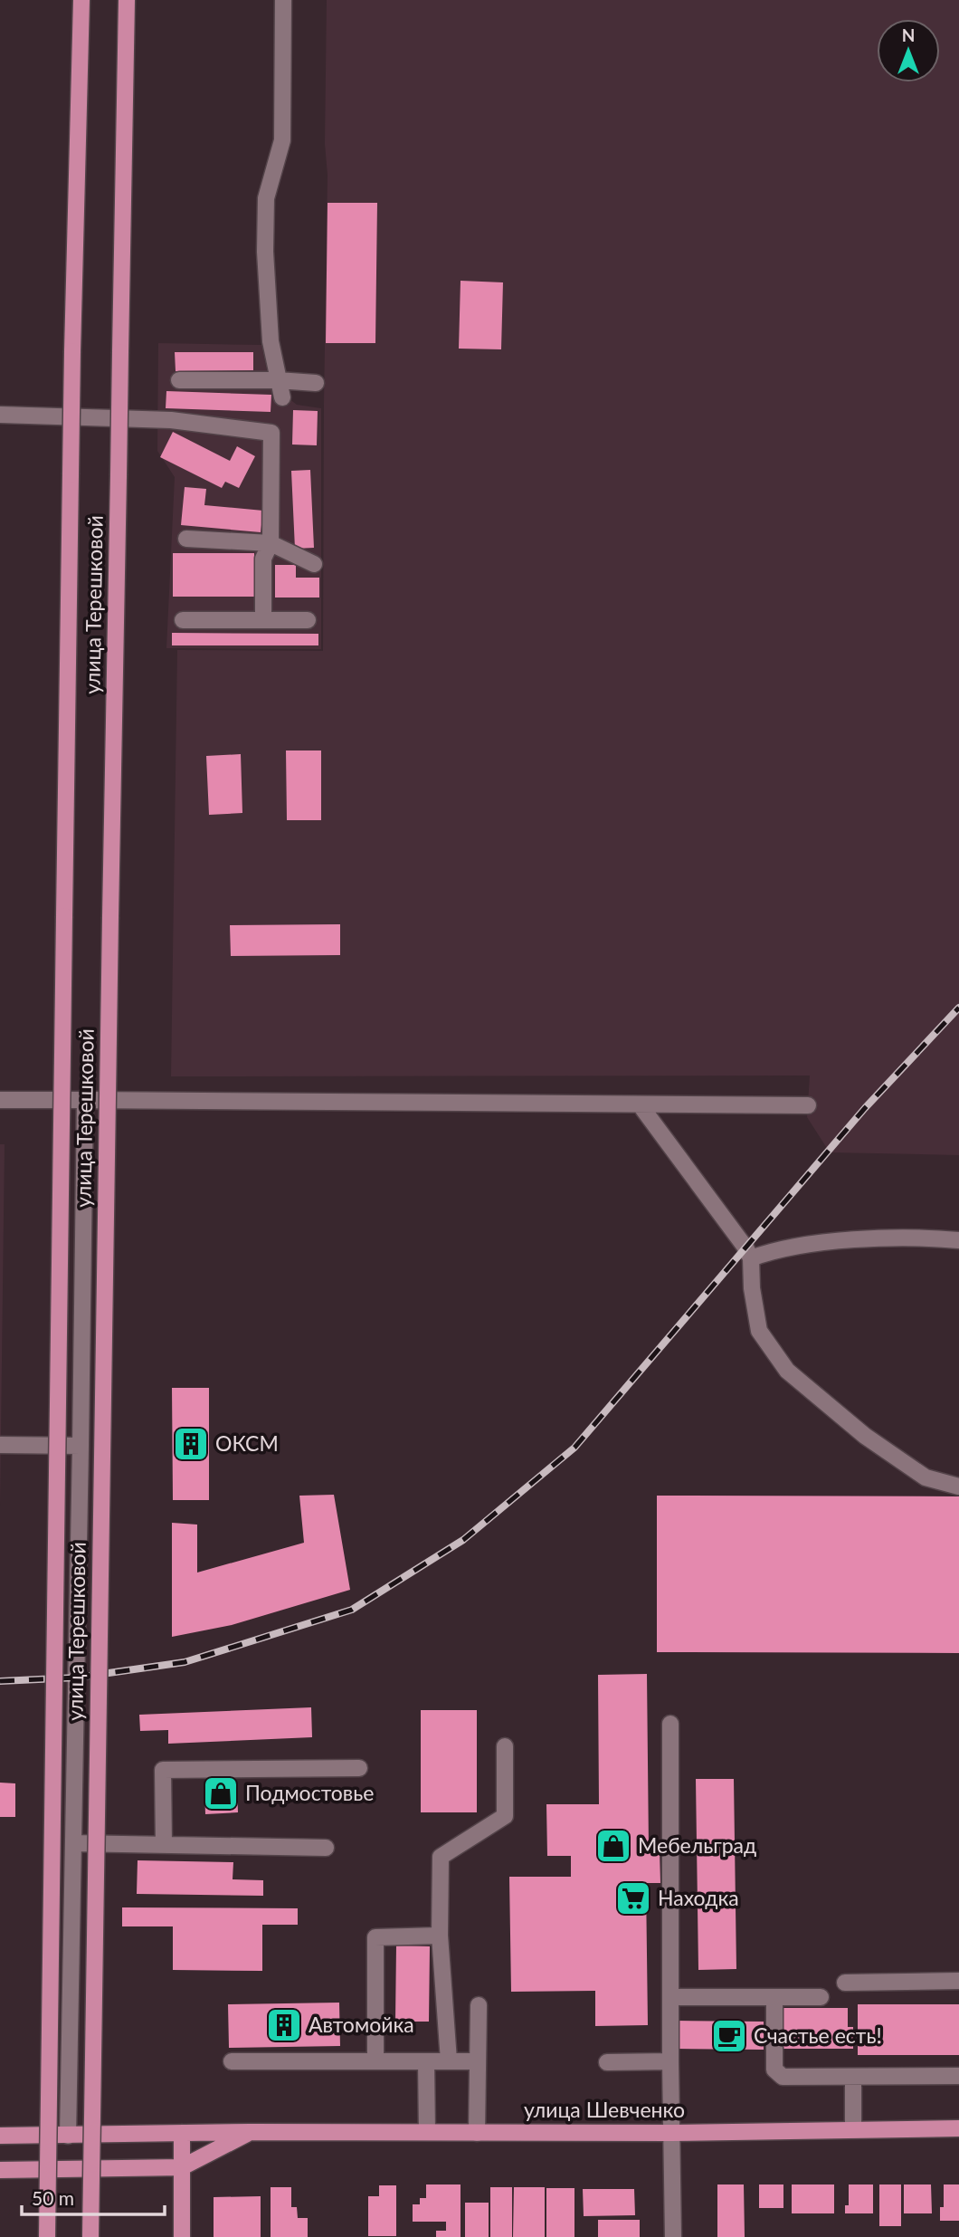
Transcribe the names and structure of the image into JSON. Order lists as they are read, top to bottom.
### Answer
{
  "streets": {
    "main road": ["улица Терешковой", "улица Шевченко"]
  },
  "places": {
    "building": ["ОКСМ", "Автомойка"],
    "shop": ["Подмостовье", "Мебельград"],
    "supermarket": ["Находка"],
    "cafe": ["Счастье есть!"]
  },
  "scale_bar": "50 m",
  "north": "top"
}
